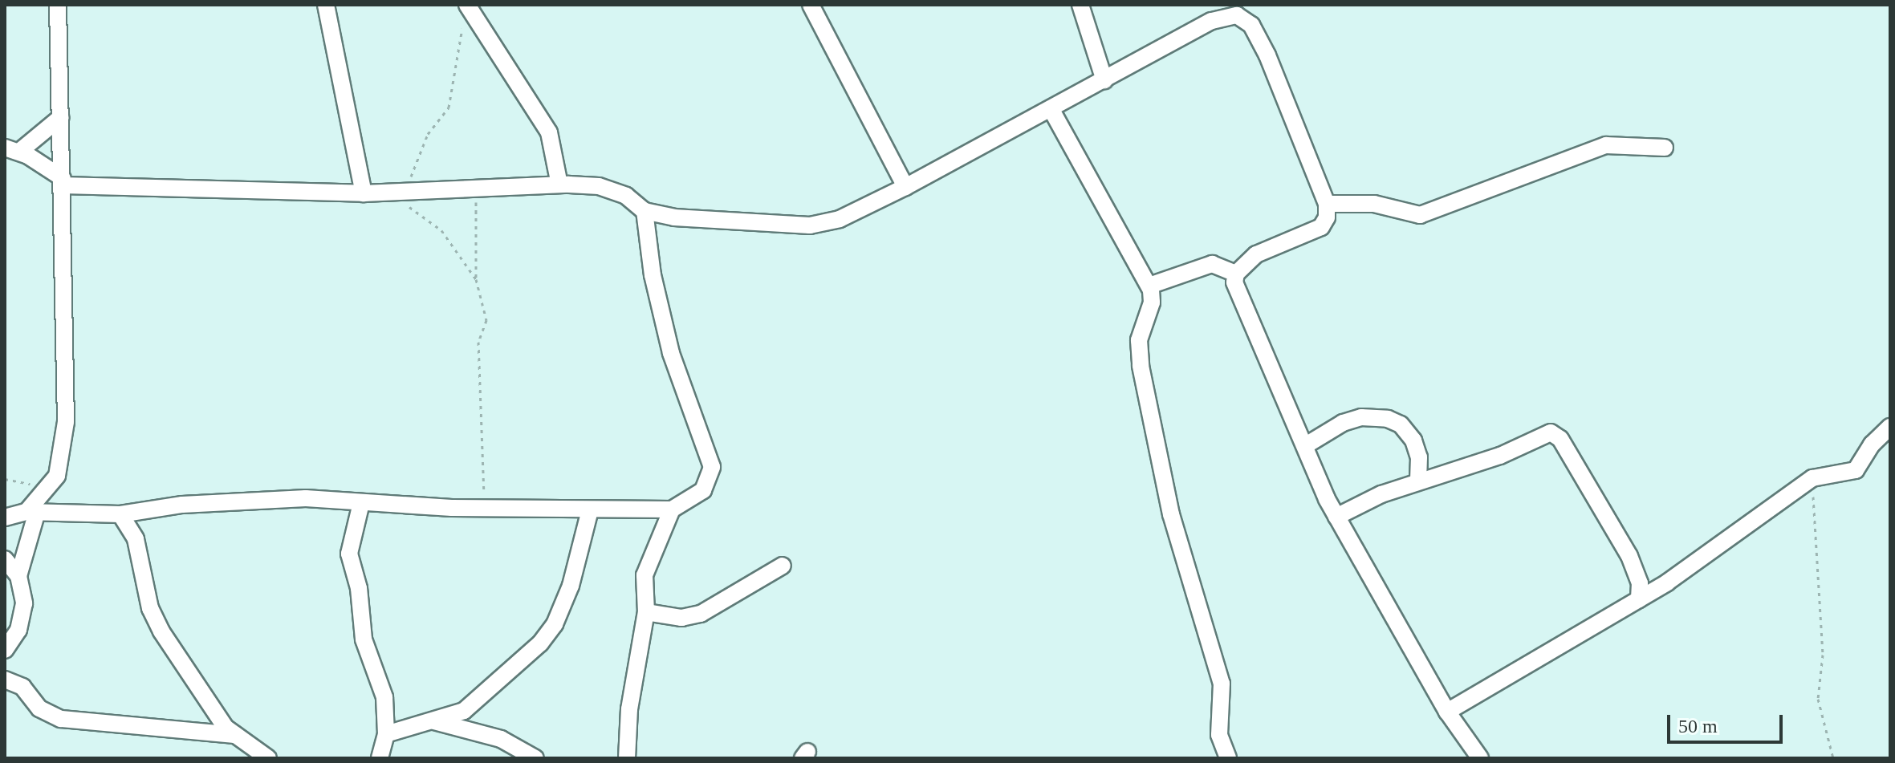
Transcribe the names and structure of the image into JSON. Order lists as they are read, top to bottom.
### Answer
{
  "scale_bar": "50 m"
}
